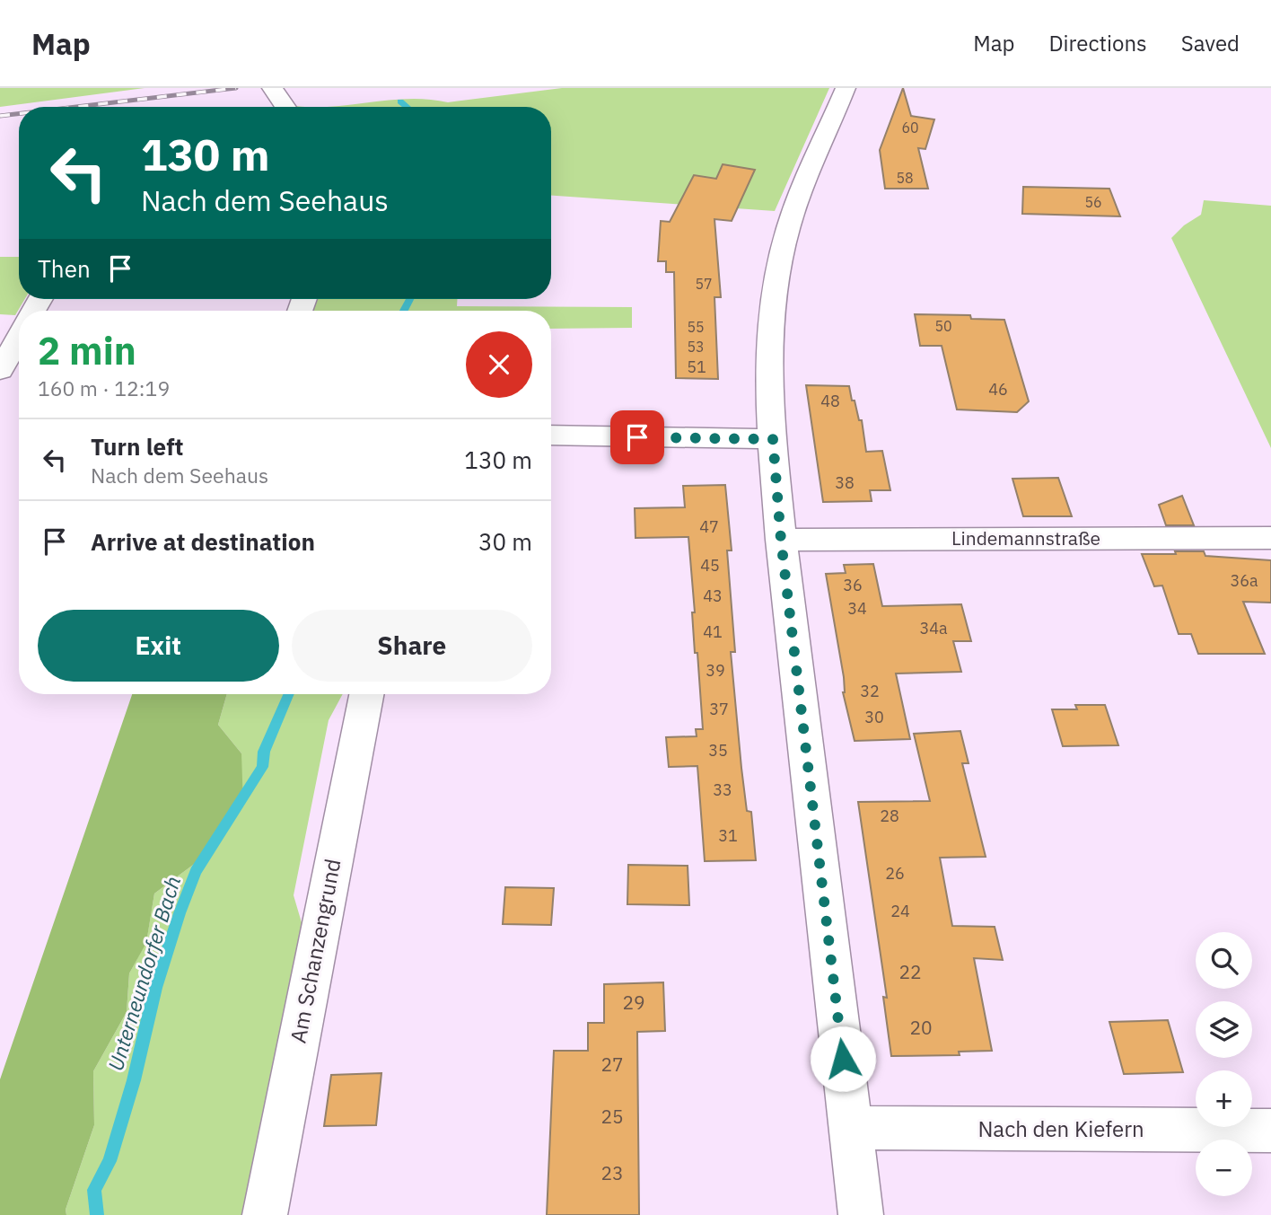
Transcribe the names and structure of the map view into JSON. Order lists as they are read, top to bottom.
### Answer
{
  "streets": {
    "street": ["Lindemannstraße", "Am Schanzengrund", "Nach den Kiefern"]
  },
  "water": ["Unterneundorfer Bach"],
  "house_numbers": [
    "60",
    "58",
    "56",
    "57",
    "50",
    "55",
    "53",
    "51",
    "46",
    "48",
    "38",
    "47",
    "45",
    "36a",
    "36",
    "43",
    "34",
    "34a",
    "41",
    "39",
    "32",
    "37",
    "30",
    "35",
    "33",
    "28",
    "31",
    "26",
    "24",
    "22",
    "29",
    "20",
    "27",
    "25",
    "23"
  ],
  "page": {
    "header": "Map",
    "nav": ["Map", "Directions", "Saved"],
    "turn": ["130 m", "Nach dem Seehaus"],
    "then": "Then",
    "heading": ["2 min", "160 m · 12:19"],
    "list": [
      {
        "name": "Turn left",
        "note": "Nach dem Seehaus",
        "value": "130 m"
      },
      {
        "name": "Arrive at destination",
        "value": "30 m"
      }
    ],
    "buttons": ["Exit", "Share"],
    "map_buttons": ["+", "−"]
  }
}
